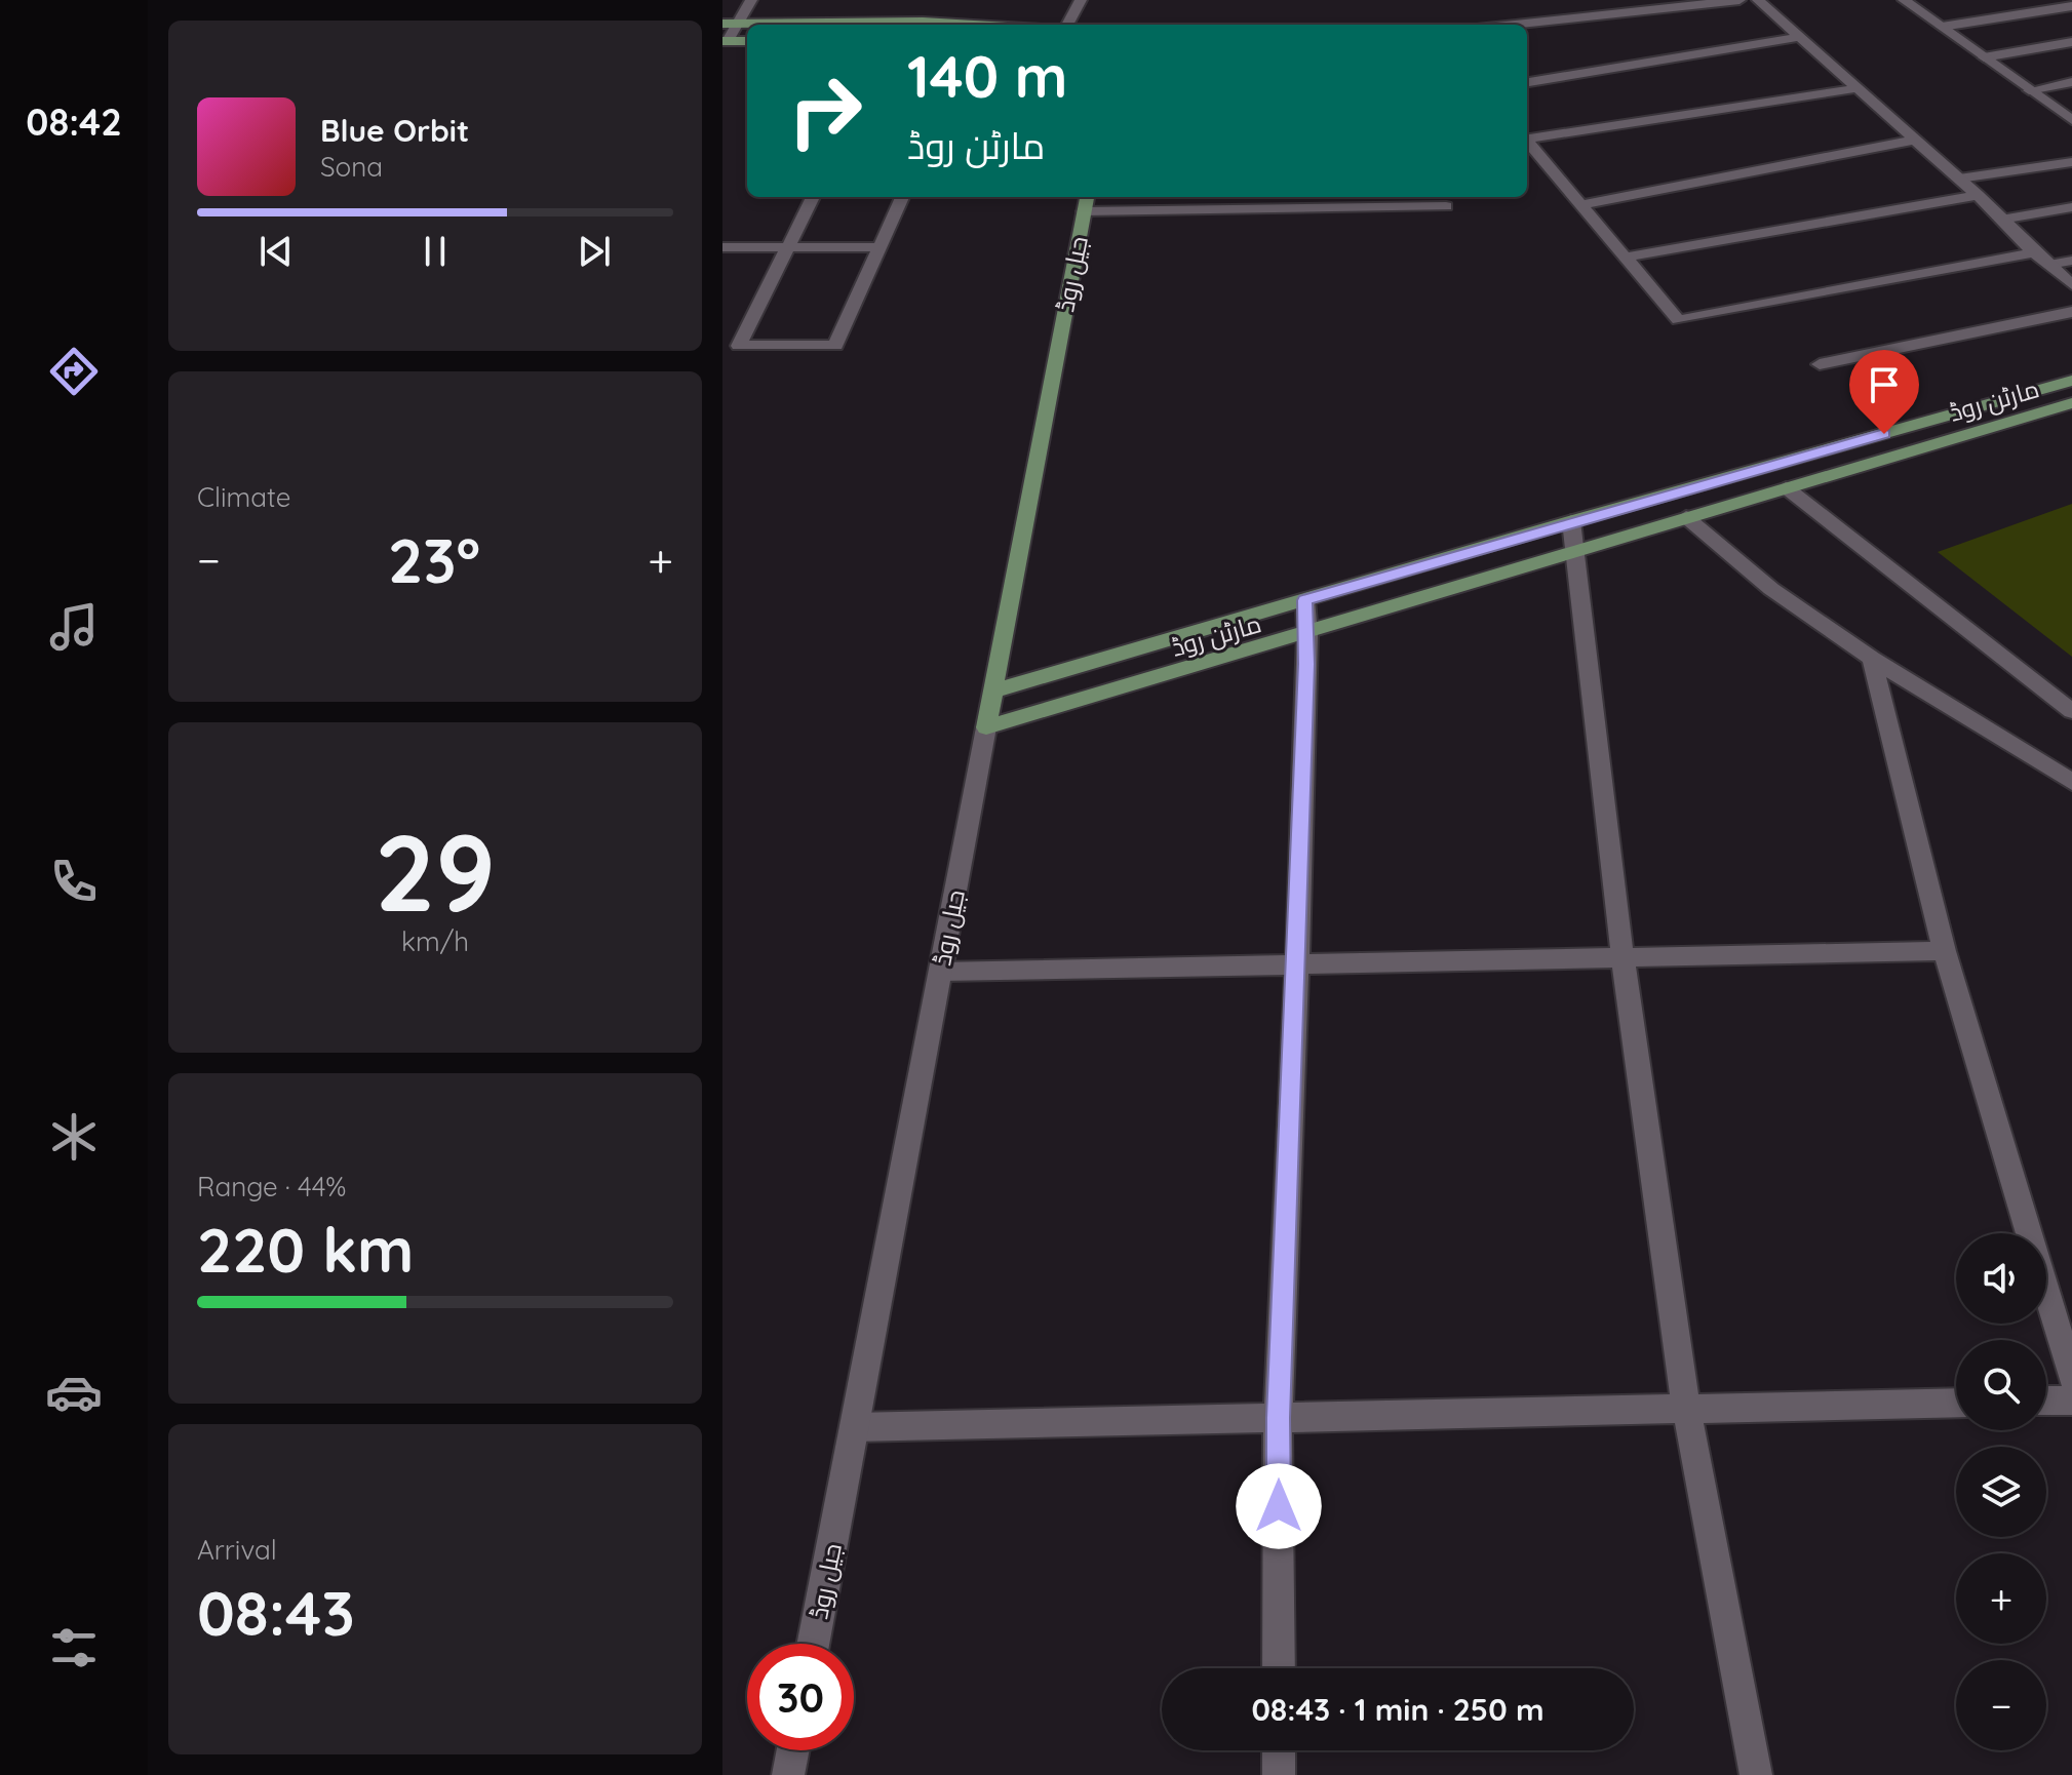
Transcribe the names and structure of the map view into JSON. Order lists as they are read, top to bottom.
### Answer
{
  "streets": {
    "main road": ["جیل روڈ", "مارٹن روڈ"]
  },
  "crossings": [
    ["جیل روڈ", "مارٹن روڈ"]
  ],
  "page": {
    "tabs": "08:42",
    "turn": ["140 m", "مارٹن روڈ"],
    "song": ["Blue Orbit", "Sona"],
    "tile": [
      "Climate",
      ["29", "km/h"],
      ["Range · 44%", "220 km"],
      ["Arrival", "08:43"]
    ],
    "heat": ["−", "23°", "+"],
    "map_buttons": ["+", "−"],
    "limit": "30",
    "trip": "08:43 · 1 min · 250 m"
  }
}
